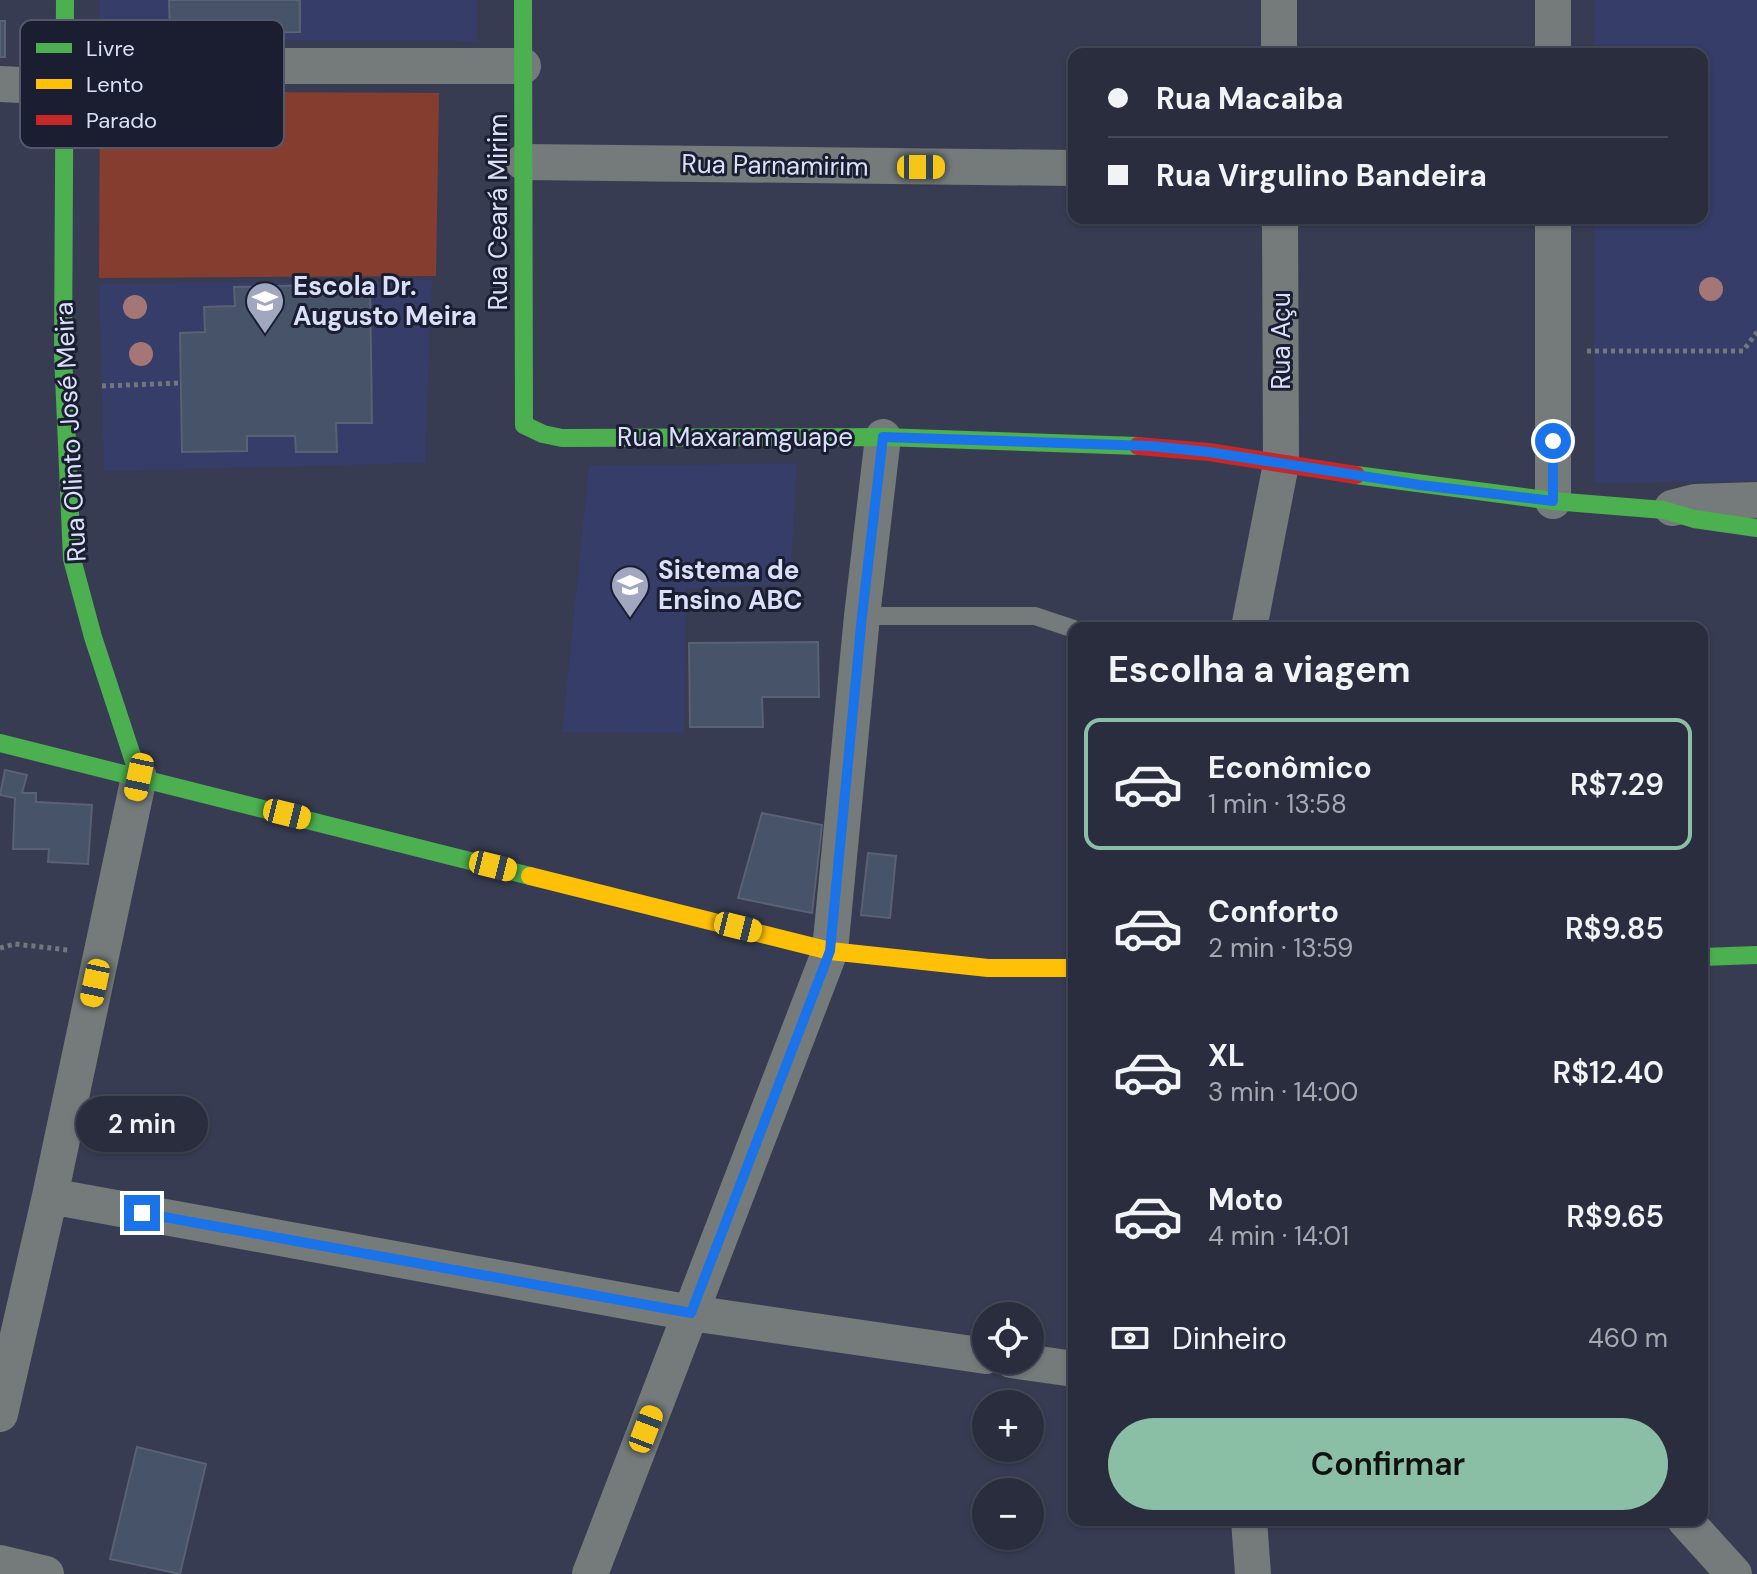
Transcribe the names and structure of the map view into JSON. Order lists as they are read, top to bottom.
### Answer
{
  "streets": {
    "street": [
      "Rua Parnamirim",
      "Rua Ceará Mirim",
      "Rua Açu",
      "Rua Olinto José Meira",
      "Rua Maxaramguape"
    ]
  },
  "crossings": [
    ["Rua Parnamirim", "Rua Ceará Mirim"],
    ["Rua Ceará Mirim", "Rua Maxaramguape"],
    ["Rua Açu", "Rua Maxaramguape"]
  ],
  "places": {
    "school or university": ["Escola Dr. Augusto Meira", "Sistema de Ensino ABC"]
  },
  "legend": ["Livre", "Lento", "Parado"],
  "page": {
    "banner": ["Rua Macaiba", "Rua Virgulino Bandeira"],
    "heading": "Escolha a viagem",
    "list": [
      {
        "name": "Econômico",
        "note": "1 min · 13:58",
        "value": "R$7.29"
      },
      {
        "name": "Conforto",
        "note": "2 min · 13:59",
        "value": "R$9.85"
      },
      {
        "name": "XL",
        "note": "3 min · 14:00",
        "value": "R$12.40"
      },
      {
        "name": "Moto",
        "note": "4 min · 14:01",
        "value": "R$9.65"
      }
    ],
    "bubble": "2 min",
    "pay": ["Dinheiro", "460 m"],
    "map_buttons": ["+", "−"],
    "buttons": "Confirmar"
  }
}
